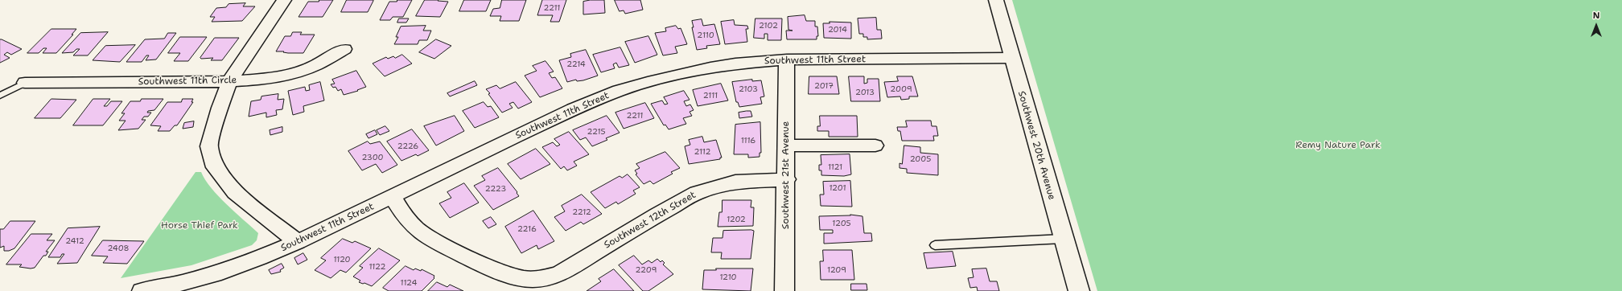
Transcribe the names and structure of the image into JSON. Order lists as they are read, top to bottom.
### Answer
{
  "streets": {
    "street": [
      "Southwest 11th Street",
      "Southwest 11th Circle",
      "Southwest 20th Avenue",
      "Southwest 21st Avenue",
      "Southwest 12th Street"
    ]
  },
  "crossings": [
    ["Southwest 11th Street", "Southwest 20th Avenue"],
    ["Southwest 11th Street", "Southwest 21st Avenue"],
    ["Southwest 11th Street", "Southwest 12th Street"],
    ["Southwest 21st Avenue", "Southwest 12th Street"]
  ],
  "parks": ["Remy Nature Park", "Horse Thief Park"],
  "house_numbers": [
    "2211",
    "2102",
    "2014",
    "2110",
    "2214",
    "2017",
    "2103",
    "2009",
    "2013",
    "2111",
    "2211",
    "2215",
    "1116",
    "2226",
    "2112",
    "2300",
    "2005",
    "1121",
    "1201",
    "2223",
    "2212",
    "1202",
    "1205",
    "2216",
    "2412",
    "2408",
    "1120",
    "1122",
    "2209",
    "1209",
    "1210",
    "1124"
  ],
  "north": "top"
}
